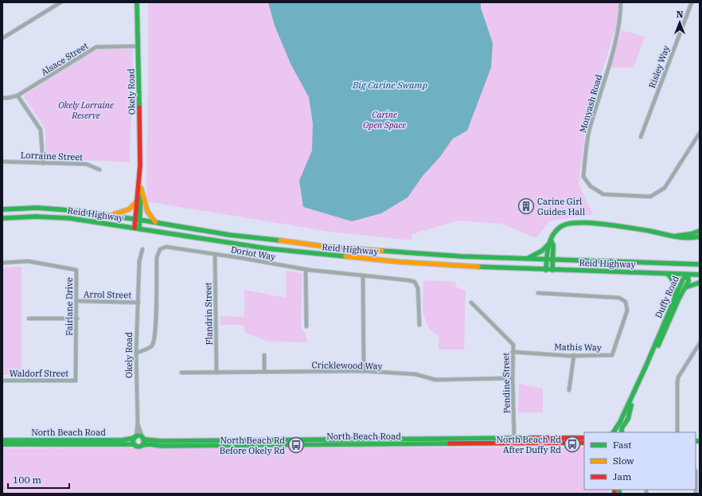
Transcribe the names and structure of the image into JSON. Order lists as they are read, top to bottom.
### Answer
{
  "streets": {
    "main road": [
      "Okely Road",
      "Reid Highway",
      "Duffy Road",
      "North Beach Road"
    ],
    "street": [
      "Alsace Street",
      "Risley Way",
      "Monyash Road",
      "Lorraine Street",
      "Doriot Way",
      "Arrol Street",
      "Fairlane Drive",
      "Flandrin Street",
      "Mathis Way",
      "Cricklewood Way",
      "Waldorf Street",
      "Pendine Street"
    ]
  },
  "crossings": [
    ["Alsace Street", "Okely Road"],
    ["Okely Road", "Reid Highway"],
    ["Okely Road", "Doriot Way"],
    ["Okely Road", "Arrol Street"],
    ["Okely Road", "North Beach Road"],
    ["Reid Highway", "Duffy Road"],
    ["Doriot Way", "Flandrin Street"],
    ["Arrol Street", "Fairlane Drive"],
    ["Fairlane Drive", "Waldorf Street"],
    ["Flandrin Street", "Cricklewood Way"],
    ["Mathis Way", "Pendine Street"],
    ["Cricklewood Way", "Pendine Street"],
    ["Pendine Street", "North Beach Road"]
  ],
  "water": ["Big Carine Swamp"],
  "parks": ["Okely Lorraine Reserve", "Carine Open Space"],
  "places": {
    "building": ["Carine Girl Guides Hall"],
    "bus stop": ["North Beach Rd After Duffy Rd", "North Beach Rd Before Okely Rd"]
  },
  "legend": ["Fast", "Slow", "Jam"],
  "scale_bar": "100 m",
  "north": "top"
}
